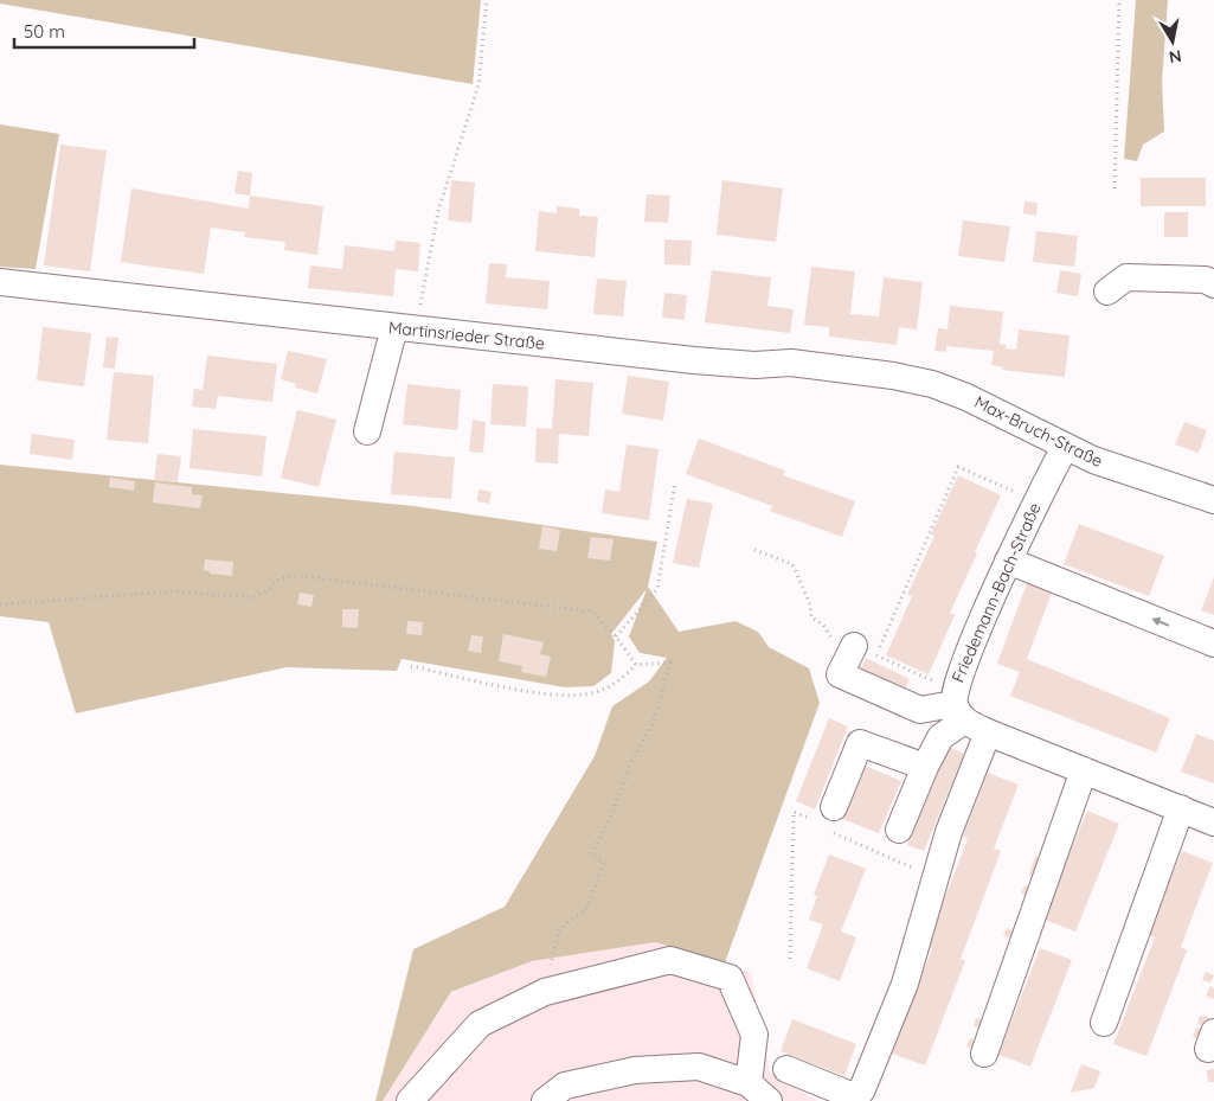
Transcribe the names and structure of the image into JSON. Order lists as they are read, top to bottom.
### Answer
{
  "streets": {
    "street": ["Martinsrieder Straße", "Max-Bruch-Straße", "Friedemann-Bach-Straße"]
  },
  "crossings": [
    ["Martinsrieder Straße", "Max-Bruch-Straße"],
    ["Max-Bruch-Straße", "Friedemann-Bach-Straße"]
  ],
  "scale_bar": "50 m",
  "north": "bottom"
}
